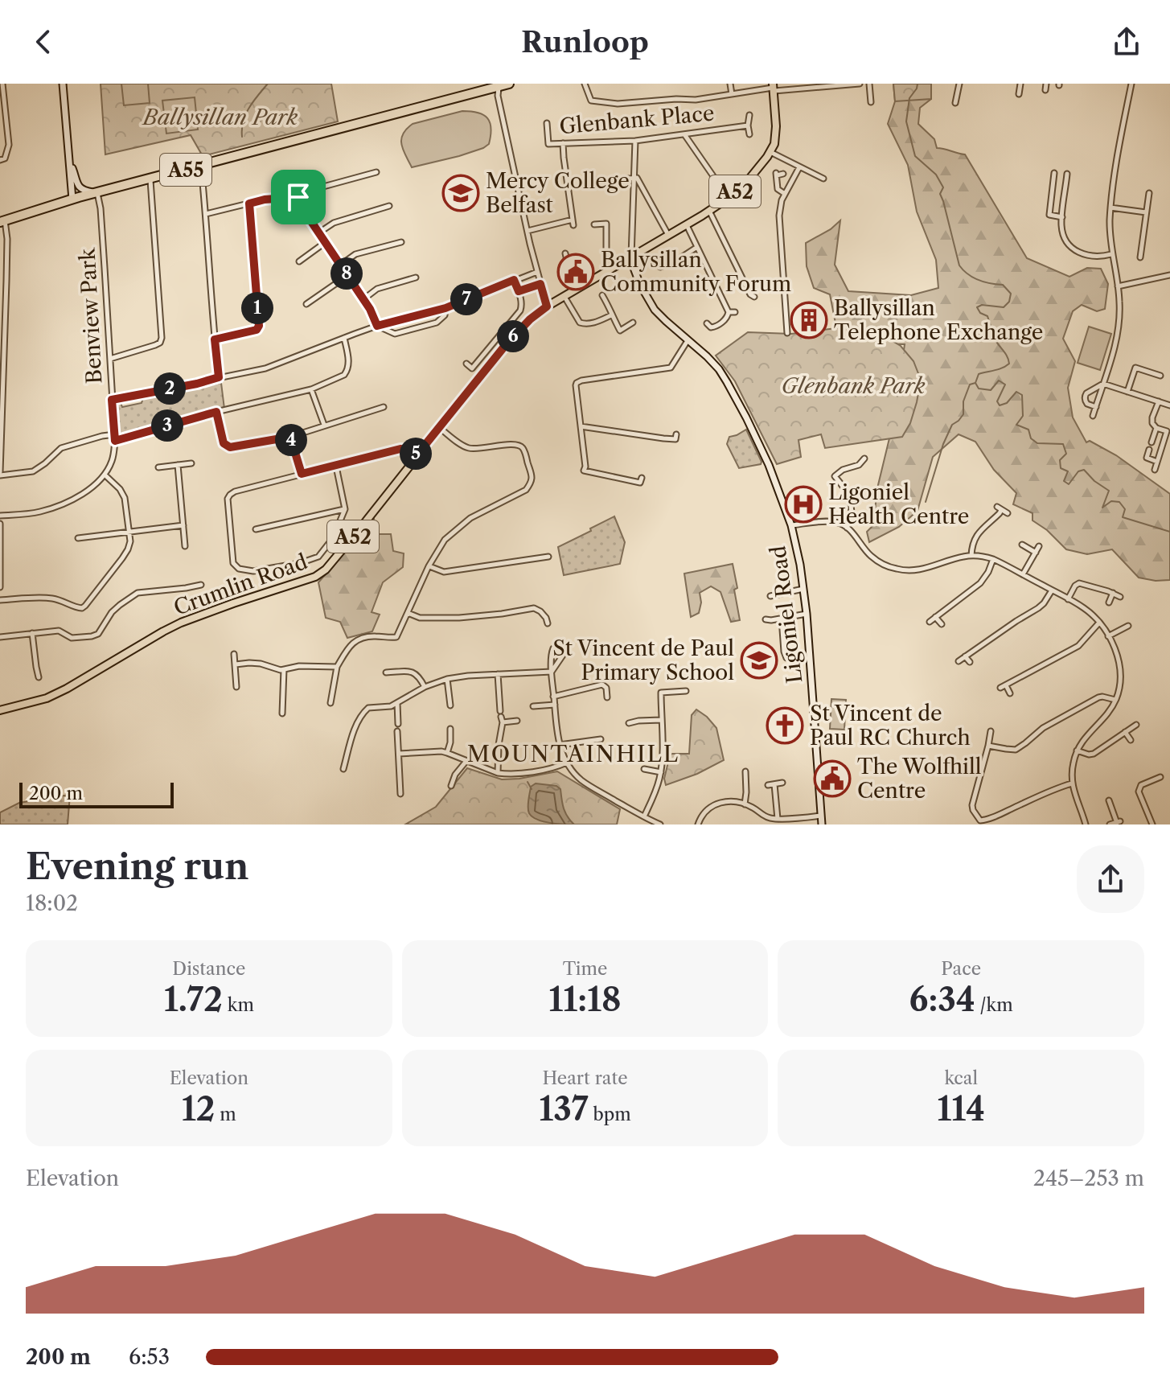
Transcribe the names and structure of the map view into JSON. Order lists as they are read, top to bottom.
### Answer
{
  "streets": {
    "highway": ["A55"],
    "main road": ["A52", "Crumlin Road"],
    "street": ["Glenbank Place", "Benview Park", "Ligoniel Road"]
  },
  "crossings": [
    ["A55", "Benview Park"],
    ["A52", "Crumlin Road"],
    ["Crumlin Road", "Ligoniel Road"]
  ],
  "districts": ["MOUNTAINHILL"],
  "parks": ["Ballysillan Park", "Glenbank Park"],
  "places": {
    "school or university": ["Mercy College Belfast", "St Vincent de Paul Primary School"],
    "public building": ["Ballysillan Community Forum", "The Wolfhill Centre"],
    "building": ["Ballysillan Telephone Exchange"],
    "hospital": ["Ligoniel Health Centre"],
    "church": ["St Vincent de Paul RC Church"]
  },
  "scale_bar": "200 m",
  "page": {
    "header": "Runloop",
    "pins": [
      "8",
      "7",
      "1",
      "6",
      "2",
      "3",
      "4",
      "5"
    ],
    "scale": "200 m",
    "heading": ["Evening run", "18:02"],
    "stats": [
      ["Distance", "1.72 km"],
      ["Time", "11:18"],
      ["Pace", "6:34 /km"],
      ["Elevation", "12 m"],
      ["Heart rate", "137 bpm"],
      ["kcal", "114"]
    ],
    "chart": ["Elevation", "245–253 m"],
    "list": [
      {
        "name": "200 m",
        "note": "6:53"
      }
    ]
  }
}
